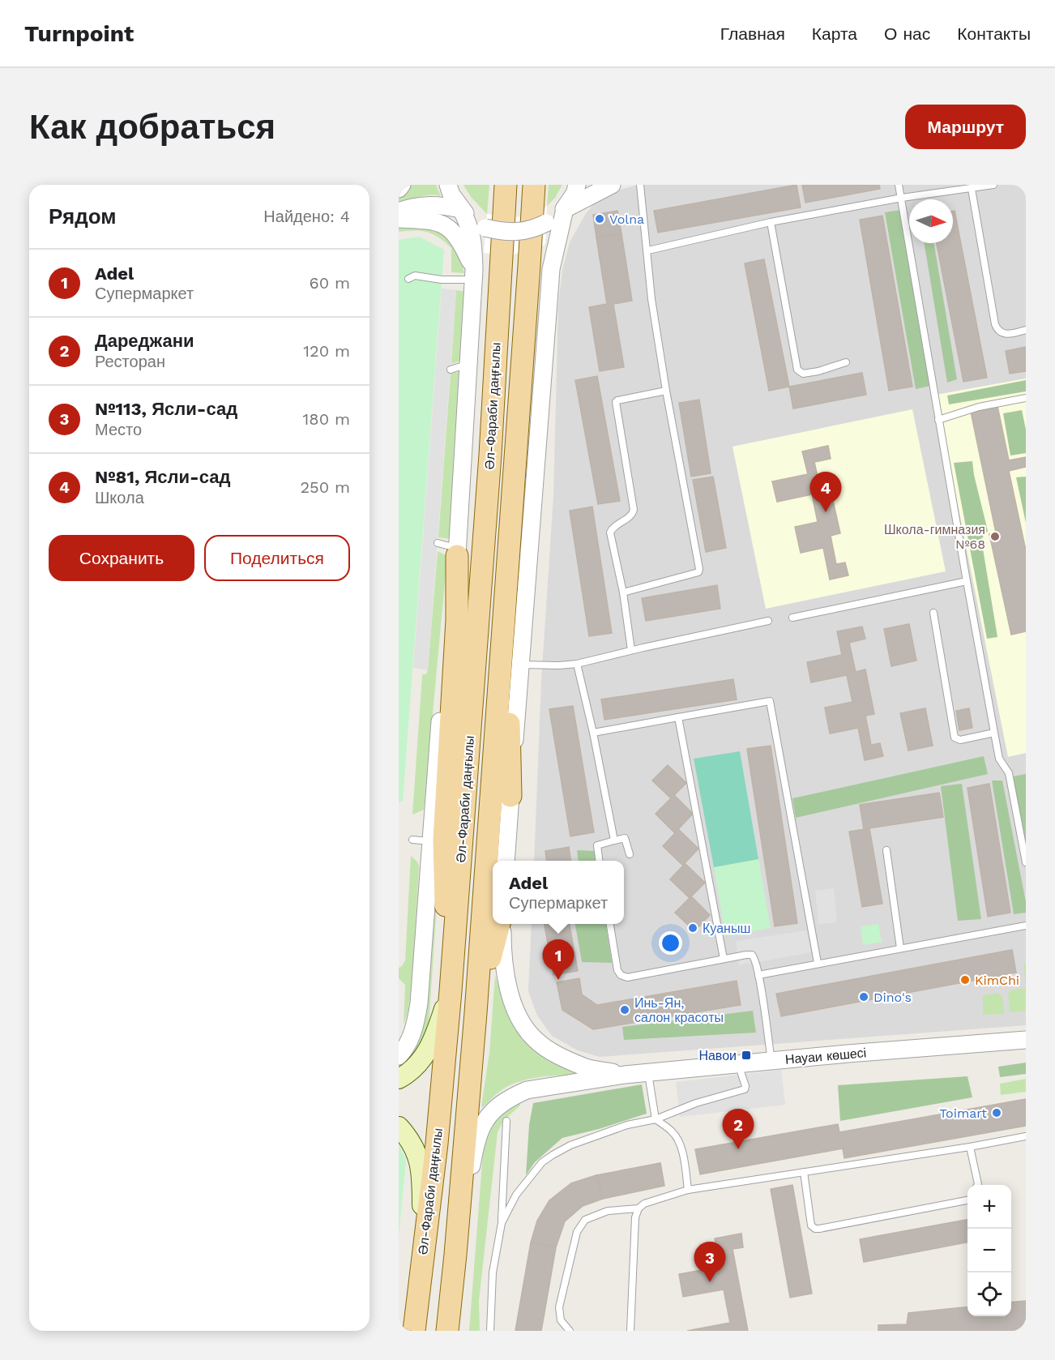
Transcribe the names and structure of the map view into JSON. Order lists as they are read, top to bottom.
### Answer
{
  "streets": {
    "main road": ["Әл-Фараби даңғылы"],
    "street": ["Науаи көшесі"]
  },
  "crossings": [
    ["Әл-Фараби даңғылы", "Науаи көшесі"]
  ],
  "places": {
    "other": [
      "Volna",
      "Школа-гимназия №68",
      "Куаныш",
      "KimChi",
      "Dino's",
      "Инь-Ян, салон красоты",
      "Toimart"
    ],
    "transit": ["Навои"]
  },
  "north": "right",
  "page": {
    "header": "Turnpoint",
    "nav": [
      "Главная",
      "Карта",
      "О нас",
      "Контакты"
    ],
    "buttons": [
      "Маршрут",
      ["Сохранить", "Поделиться"]
    ],
    "title": "Как добраться",
    "heading": ["Рядом", "Найдено: 4"],
    "list": [
      {
        "mark": "1",
        "name": "Adel",
        "note": "Супермаркет",
        "value": "60 m"
      },
      {
        "mark": "2",
        "name": "Дареджани",
        "note": "Ресторан",
        "value": "120 m"
      },
      {
        "mark": "3",
        "name": "№113, Ясли-сад",
        "note": "Место",
        "value": "180 m"
      },
      {
        "mark": "4",
        "name": "№81, Ясли-сад",
        "note": "Школа",
        "value": "250 m"
      }
    ],
    "pins": [
      "4",
      "1",
      "2",
      "3"
    ],
    "popup": ["Adel", "Супермаркет"],
    "map_buttons": ["+", "−"]
  }
}
